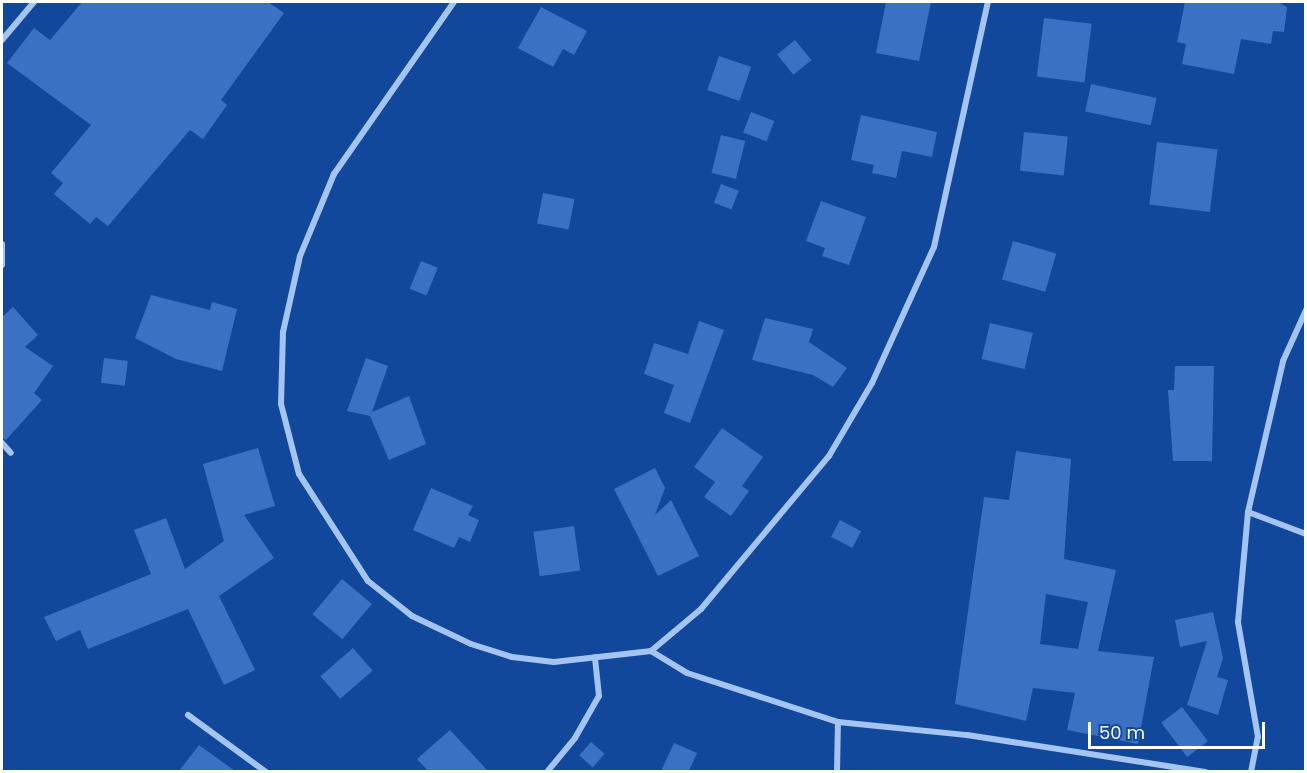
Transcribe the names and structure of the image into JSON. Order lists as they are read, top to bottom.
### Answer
{
  "scale_bar": "50 m"
}
